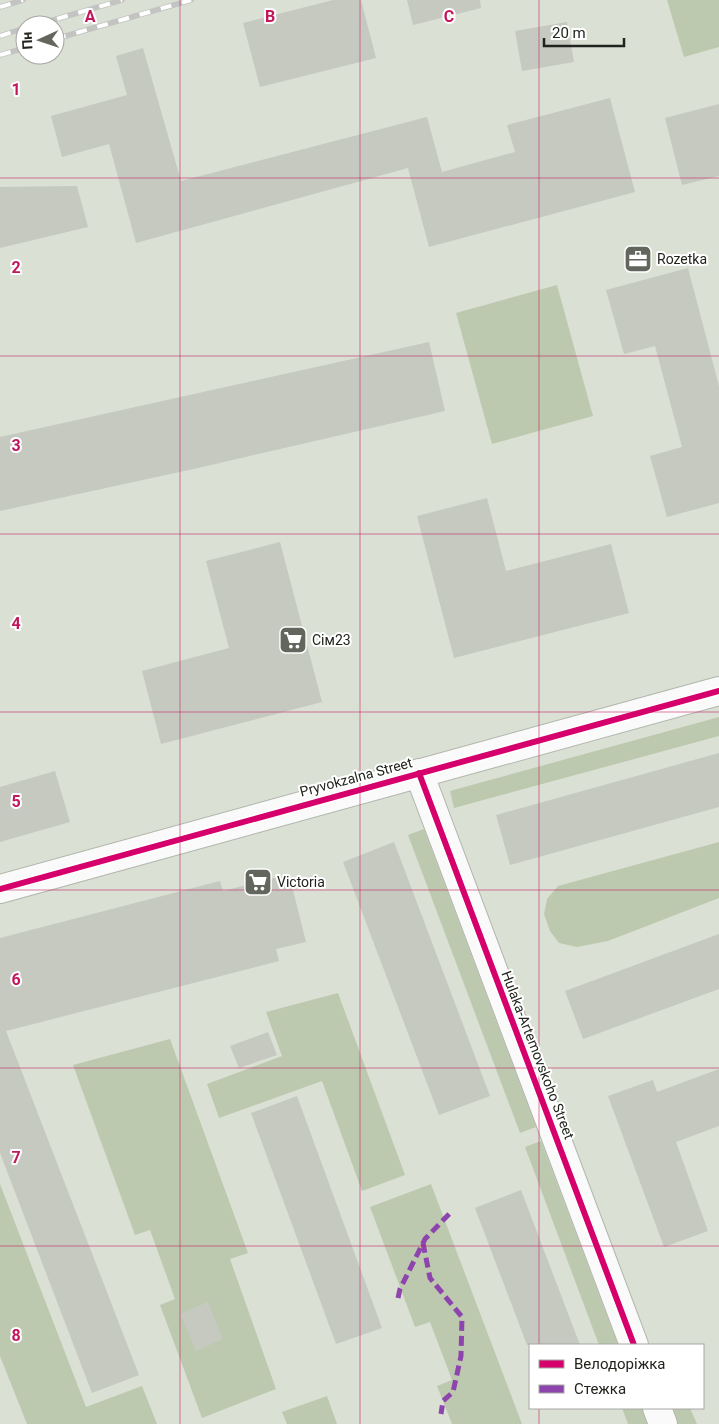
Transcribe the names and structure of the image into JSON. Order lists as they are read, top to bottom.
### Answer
{
  "streets": {
    "street": ["Pryvokzalna Street", "Hulaka-Artemovskoho Street"]
  },
  "crossings": [
    ["Pryvokzalna Street", "Hulaka-Artemovskoho Street"]
  ],
  "places": {
    "office": ["Rozetka"],
    "supermarket": ["Сім23", "Victoria"]
  },
  "legend": ["Велодоріжка", "Стежка"],
  "scale_bar": "20 m",
  "north": "left",
  "grid": {
    "columns": ["A", "B", "C"],
    "rows": [
      "1",
      "2",
      "3",
      "4",
      "5",
      "6",
      "7",
      "8"
    ]
  }
}
